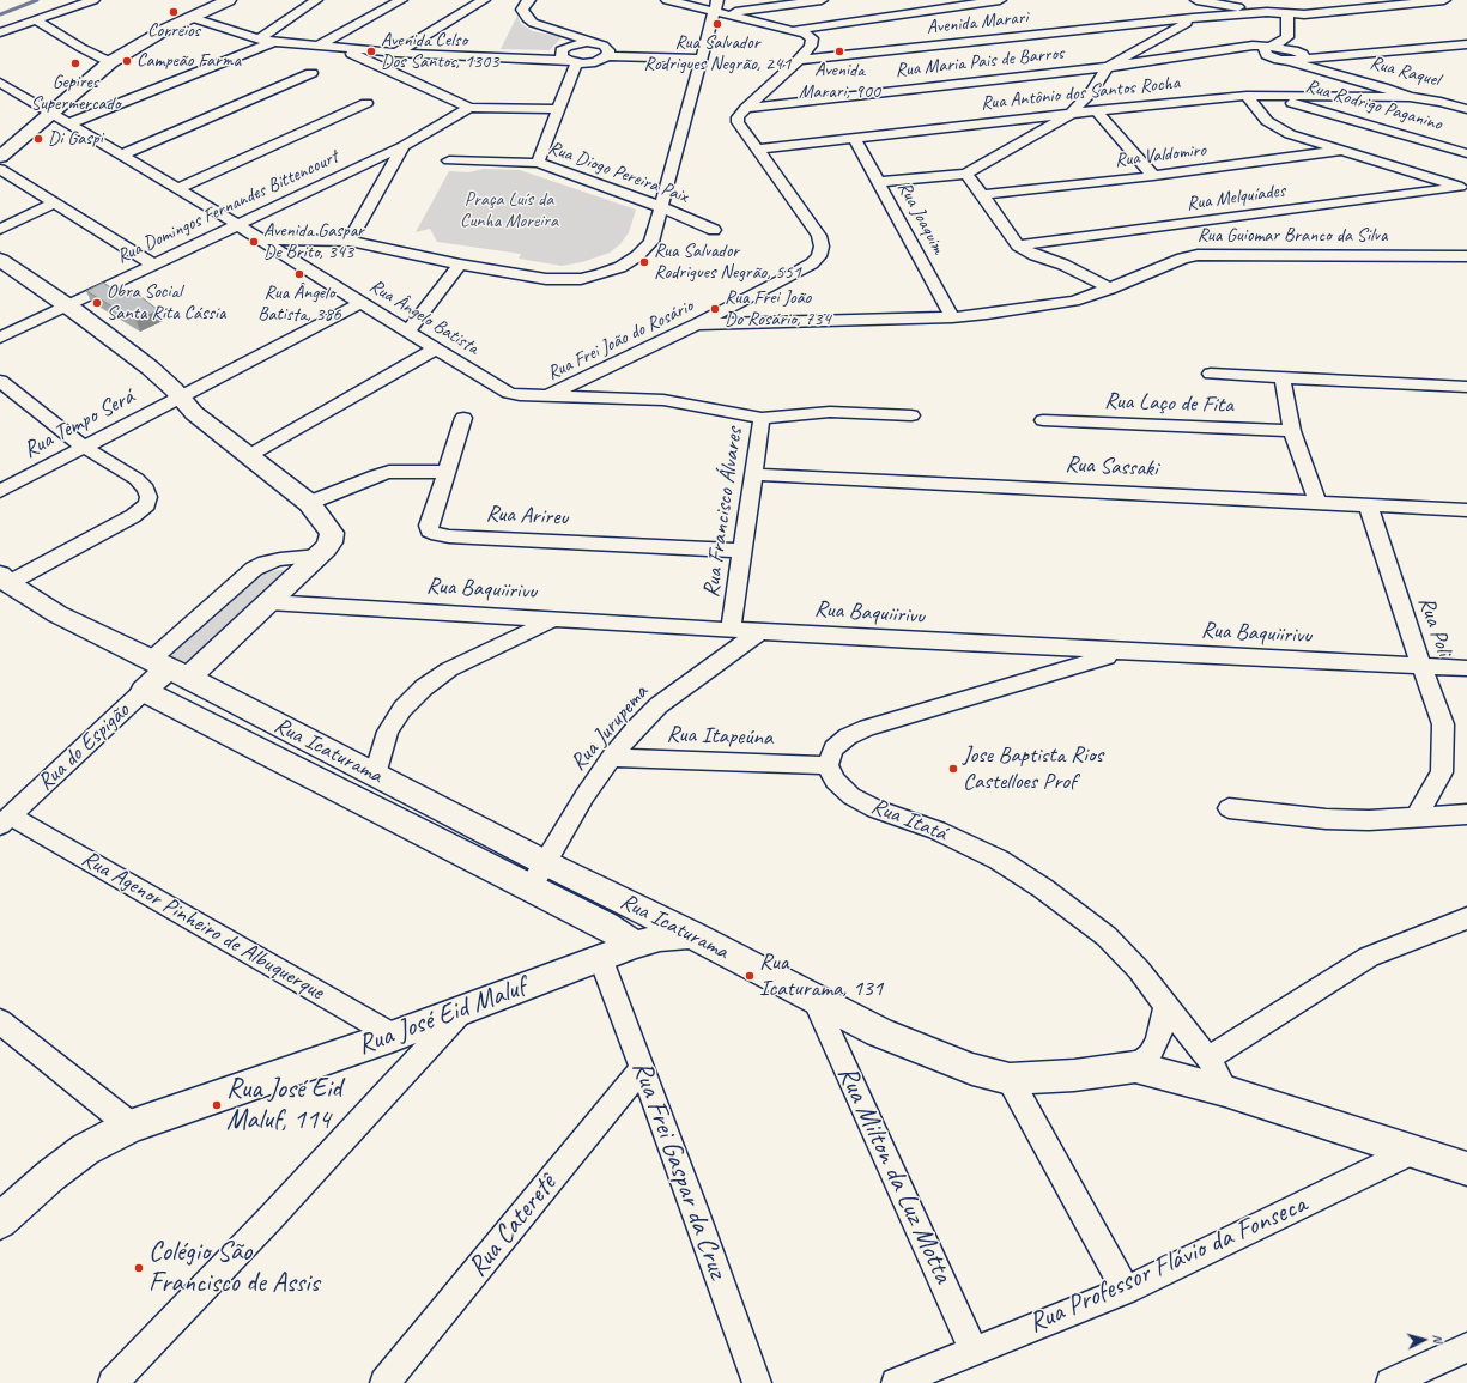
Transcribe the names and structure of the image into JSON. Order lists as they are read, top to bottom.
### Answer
{
  "streets": {
    "street": [
      "Avenida Marari",
      "Rua Maria Pais de Barros",
      "Rua Raquel",
      "Rua Antônio dos Santos Rocha",
      "Rua Rodrigo Paganino",
      "Rua Valdomiro",
      "Rua Diogo Pereira Paix",
      "Rua Melquíades",
      "Rua Domingos Fernandes Bittencourt",
      "Rua Joaquim",
      "Rua Guiomar Branco da Silva",
      "Rua Ângelo Batista",
      "Rua Frei João do Rosário",
      "Rua Laço de Fita",
      "Rua Tempo Será",
      "Rua Sassaki",
      "Rua Francisco Álvares",
      "Rua Arireu",
      "Rua Baquiirivu",
      "Rua Poli",
      "Rua Jurupema",
      "Rua Itapeúna",
      "Rua do Espigão",
      "Rua Icaturama",
      "Rua Itatá",
      "Rua Agenor Pinheiro de Albuquerque",
      "Rua José Eid Maluf",
      "Rua Frei Gaspar da Cruz",
      "Rua Milton da Luz Motta",
      "Rua Cateretê",
      "Rua Professor Flávio da Fonseca"
    ]
  },
  "crossings": [
    ["Rua Maria Pais de Barros", "Rua Raquel"],
    ["Rua Maria Pais de Barros", "Rua Frei João do Rosário"],
    ["Rua Raquel", "Rua Antônio dos Santos Rocha"],
    ["Rua Antônio dos Santos Rocha", "Rua Rodrigo Paganino"],
    ["Rua Antônio dos Santos Rocha", "Rua Joaquim"],
    ["Rua Antônio dos Santos Rocha", "Rua Frei João do Rosário"],
    ["Rua Domingos Fernandes Bittencourt", "Rua Ângelo Batista"],
    ["Rua Domingos Fernandes Bittencourt", "Rua do Espigão"],
    ["Rua Joaquim", "Rua Guiomar Branco da Silva"],
    ["Rua Guiomar Branco da Silva", "Rua Frei João do Rosário"],
    ["Rua Ângelo Batista", "Rua Frei João do Rosário"],
    ["Rua Ângelo Batista", "Rua Tempo Será"],
    ["Rua Ângelo Batista", "Rua Francisco Álvares"],
    ["Rua Frei João do Rosário", "Rua Francisco Álvares"],
    ["Rua Tempo Será", "Rua do Espigão"],
    ["Rua Sassaki", "Rua Francisco Álvares"],
    ["Rua Sassaki", "Rua Poli"],
    ["Rua Francisco Álvares", "Rua Arireu"],
    ["Rua Francisco Álvares", "Rua Baquiirivu"],
    ["Rua Baquiirivu", "Rua Poli"],
    ["Rua Baquiirivu", "Rua Jurupema"],
    ["Rua Baquiirivu", "Rua do Espigão"],
    ["Rua Jurupema", "Rua Itapeúna"],
    ["Rua Jurupema", "Rua Icaturama"],
    ["Rua Itapeúna", "Rua Itatá"],
    ["Rua do Espigão", "Rua Icaturama"],
    ["Rua do Espigão", "Rua Agenor Pinheiro de Albuquerque"],
    ["Rua Icaturama", "Rua José Eid Maluf"],
    ["Rua Icaturama", "Rua Milton da Luz Motta"],
    ["Rua Agenor Pinheiro de Albuquerque", "Rua José Eid Maluf"],
    ["Rua José Eid Maluf", "Rua Frei Gaspar da Cruz"],
    ["Rua Frei Gaspar da Cruz", "Rua Cateretê"],
    ["Rua Milton da Luz Motta", "Rua Professor Flávio da Fonseca"]
  ],
  "parks": ["Praça Luís da Cunha Moreira"],
  "places": [
    "Correios",
    "Rua Salvador Rodrigues Negrão, 241",
    "Avenida Celso Dos Santos, 1303",
    "Avenida Marari, 900",
    "Campeão Farma",
    "Gepires Supermercado",
    "Di Gaspi",
    "Avenida Gaspar De Brito, 343",
    "Rua Salvador Rodrigues Negrão, 551",
    "Rua Ângelo Batista, 386",
    "Obra Social Santa Rita Cássia",
    "Rua Frei João Do Rosário, 734",
    "Jose Baptista Rios Castelloes Prof",
    "Rua Icaturama, 131",
    "Rua José Eid Maluf, 114",
    "Colégio São Francisco de Assis"
  ],
  "north": "right"
}
